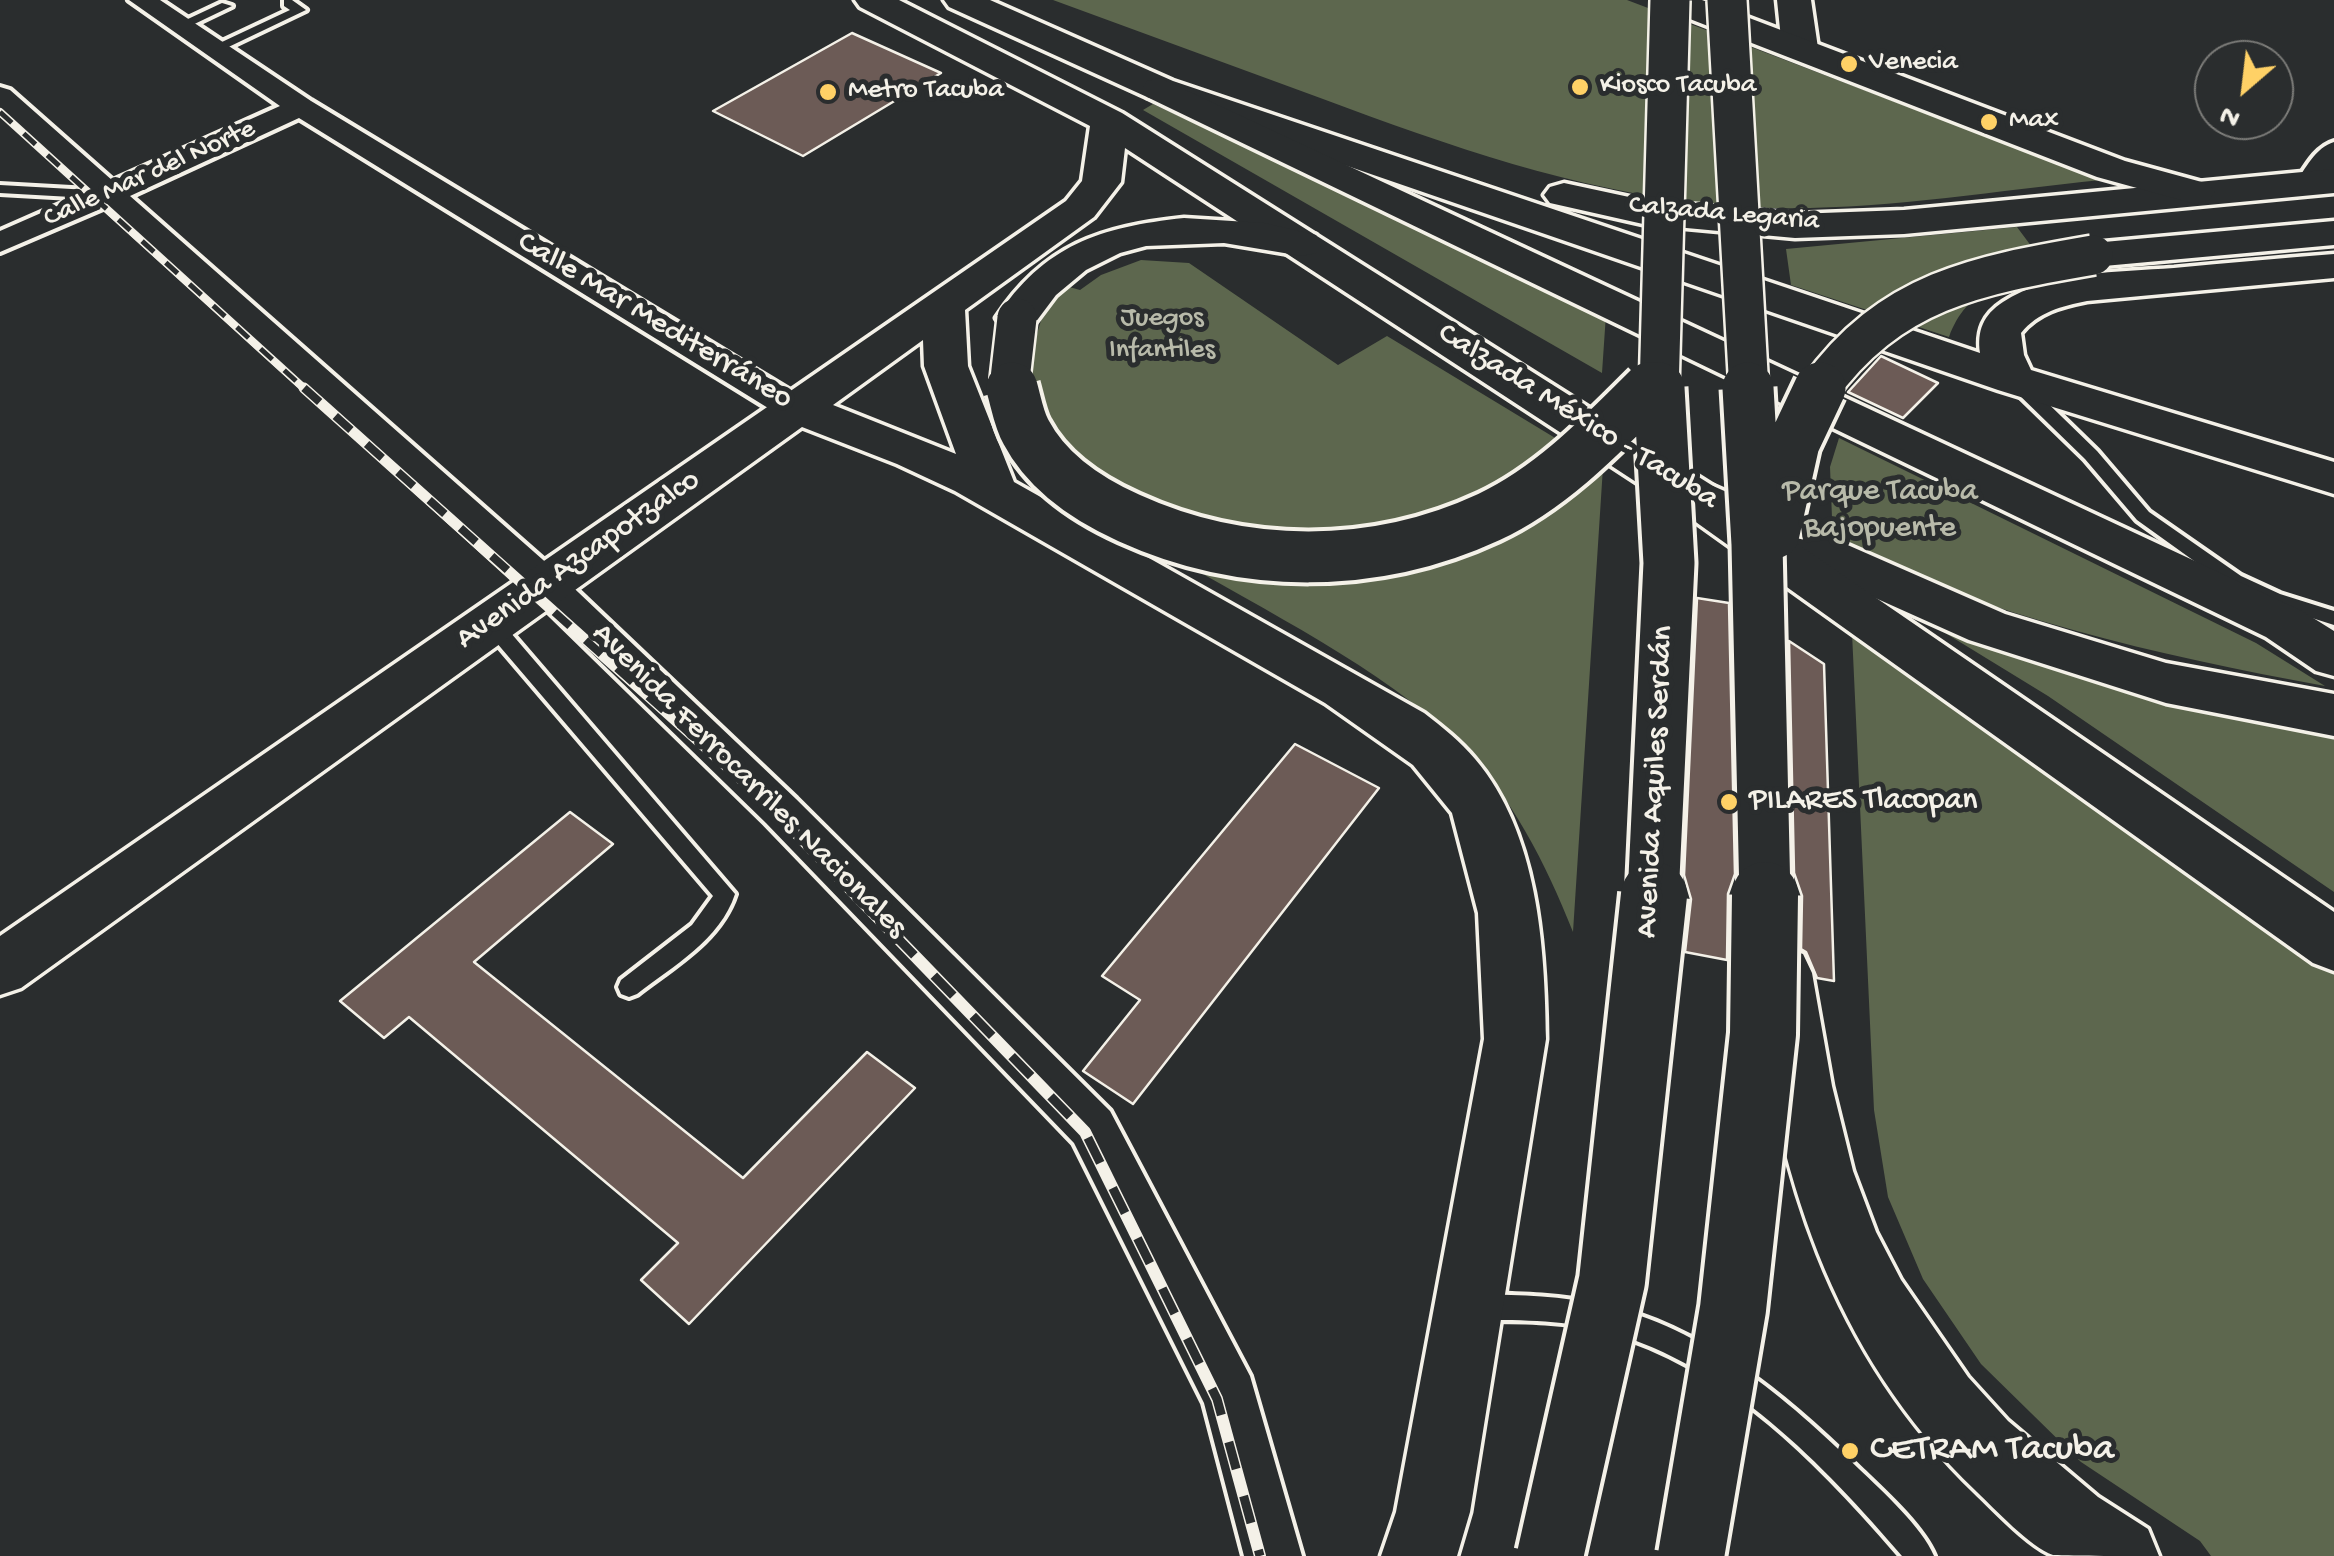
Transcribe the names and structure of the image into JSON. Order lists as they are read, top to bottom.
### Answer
{
  "streets": {
    "main road": [
      "Calzada Legaria",
      "Calle Mar Mediterráneo",
      "Calzada México - Tacuba",
      "Avenida Azcapotzalco",
      "Avenida Aquiles Serdán"
    ],
    "street": ["Calle Mar del Norte", "Avenida Ferrocarriles Nacionales"]
  },
  "crossings": [
    ["Calle Mar del Norte", "Calle Mar Mediterráneo"],
    ["Calle Mar del Norte", "Avenida Ferrocarriles Nacionales"],
    ["Calle Mar Mediterráneo", "Avenida Azcapotzalco"],
    ["Calzada México - Tacuba", "Avenida Azcapotzalco"],
    ["Avenida Azcapotzalco", "Avenida Ferrocarriles Nacionales"]
  ],
  "parks": ["Juegos Infantiles", "Parque Tacuba Bajopuente"],
  "places": [
    "Venecia",
    "Kiosco Tacuba",
    "Metro Tacuba",
    "Max",
    "PILARES Tlacopan",
    "CETRAM Tacuba"
  ],
  "north": "bottom left"
}
